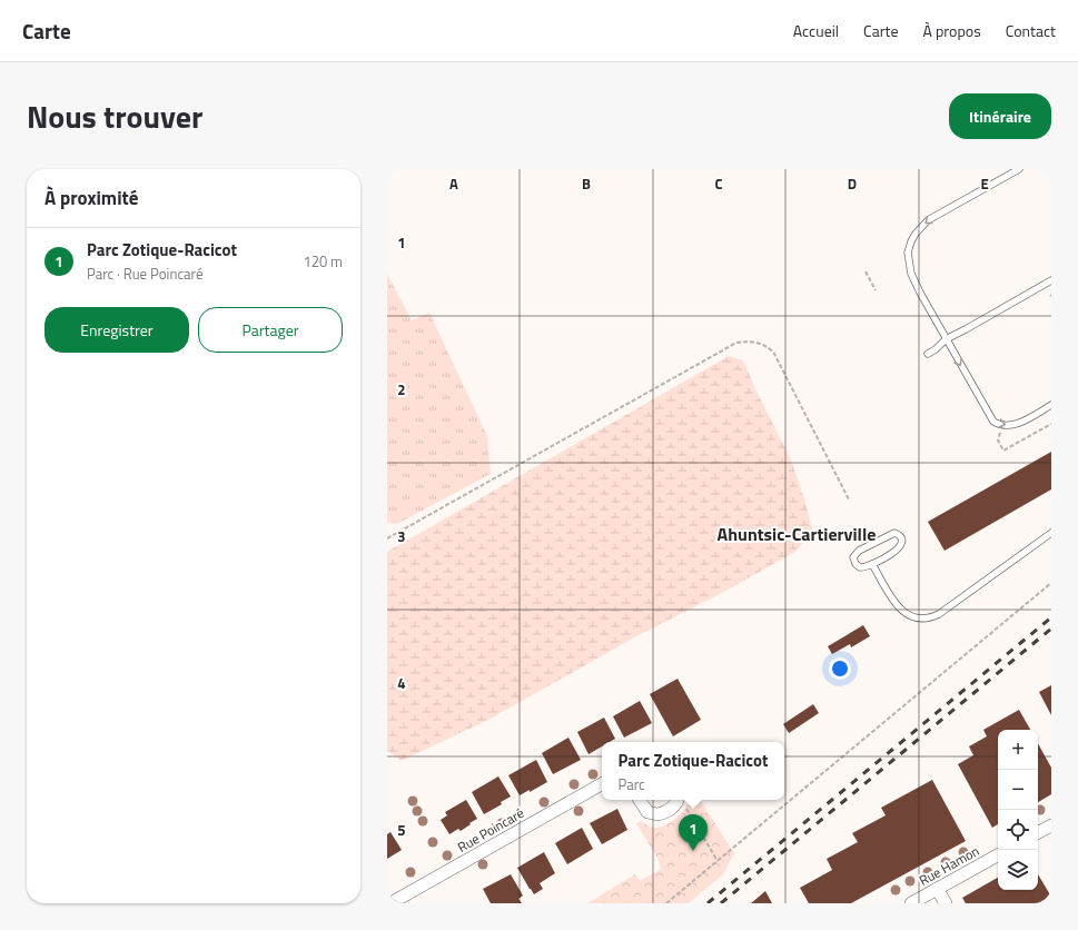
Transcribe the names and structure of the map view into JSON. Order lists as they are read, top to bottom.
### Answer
{
  "streets": {
    "street": ["Rue Poincaré", "Rue Hamon"]
  },
  "districts": ["Ahuntsic-Cartierville"],
  "page": {
    "header": "Carte",
    "nav": [
      "Accueil",
      "Carte",
      "À propos",
      "Contact"
    ],
    "title": "Nous trouver",
    "buttons": [
      "Itinéraire",
      ["Enregistrer", "Partager"]
    ],
    "heading": "À proximité",
    "list": [
      {
        "mark": "1",
        "name": "Parc Zotique-Racicot",
        "note": "Parc · Rue Poincaré",
        "value": "120 m"
      }
    ],
    "map_buttons": ["+", "−"],
    "popup": ["Parc Zotique-Racicot", "Parc"],
    "pins": "1"
  },
  "grid": {
    "columns": [
      "A",
      "B",
      "C",
      "D",
      "E"
    ],
    "rows": [
      "1",
      "2",
      "3",
      "4",
      "5"
    ]
  }
}
